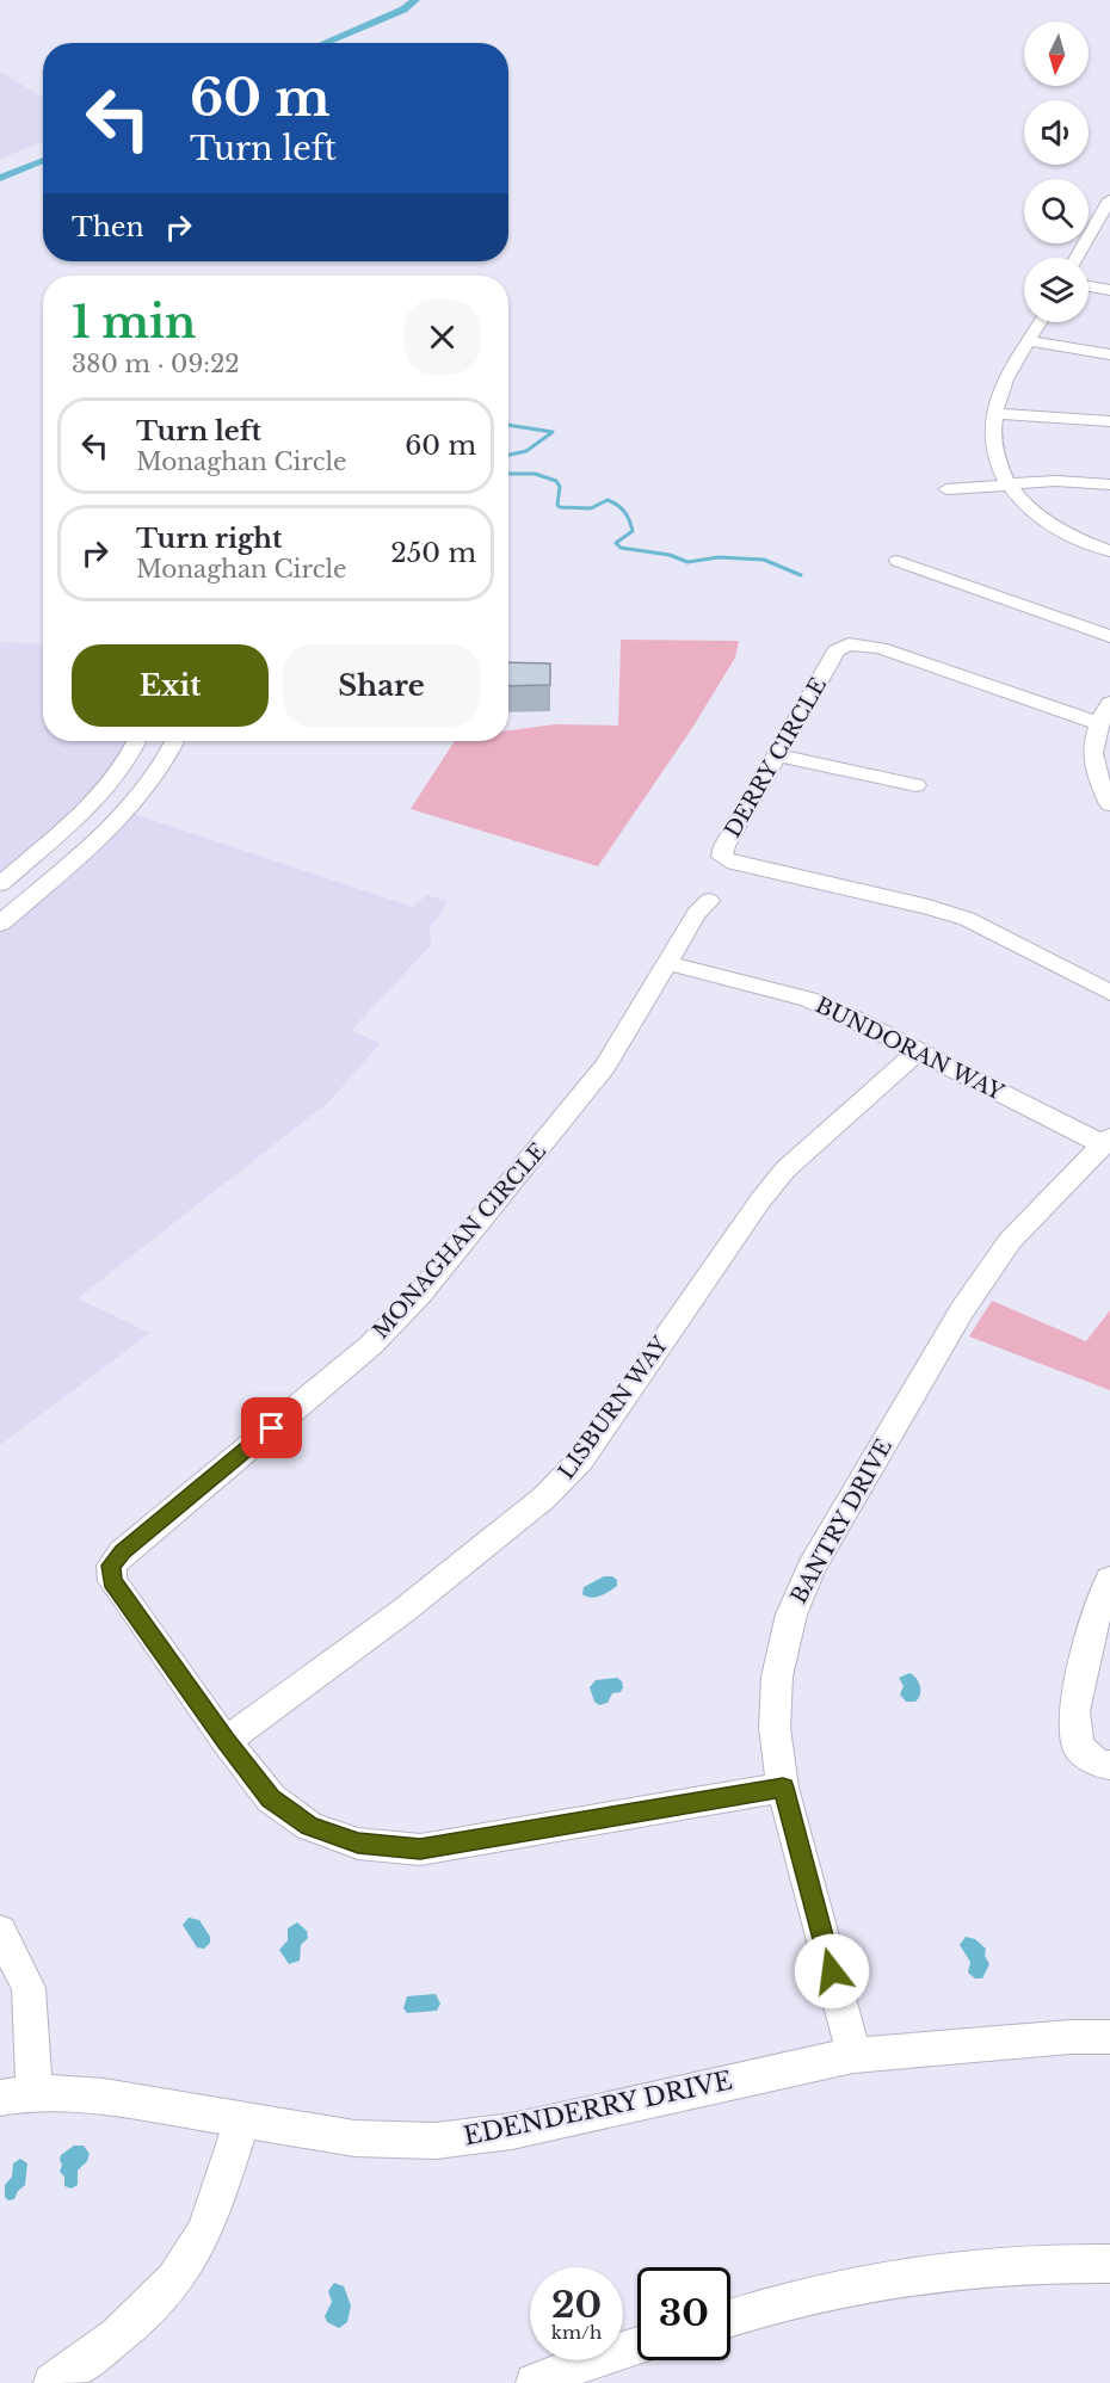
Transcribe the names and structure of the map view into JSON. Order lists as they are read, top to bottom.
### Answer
{
  "streets": {
    "street": [
      "DERRY CIRCLE",
      "BUNDORAN WAY",
      "MONAGHAN CIRCLE",
      "LISBURN WAY",
      "BANTRY DRIVE",
      "EDENDERRY DRIVE"
    ]
  },
  "crossings": [
    ["BUNDORAN WAY", "MONAGHAN CIRCLE"],
    ["BUNDORAN WAY", "LISBURN WAY"],
    ["BUNDORAN WAY", "BANTRY DRIVE"],
    ["MONAGHAN CIRCLE", "LISBURN WAY"],
    ["MONAGHAN CIRCLE", "BANTRY DRIVE"],
    ["BANTRY DRIVE", "EDENDERRY DRIVE"]
  ],
  "north": "bottom",
  "page": {
    "turn": ["60 m", "Turn left"],
    "then": "Then",
    "heading": ["1 min", "380 m · 09:22"],
    "list": [
      {
        "name": "Turn left",
        "note": "Monaghan Circle",
        "value": "60 m"
      },
      {
        "name": "Turn right",
        "note": "Monaghan Circle",
        "value": "250 m"
      }
    ],
    "buttons": ["Exit", "Share"],
    "speed": "20 km/h",
    "limit": "30"
  }
}
